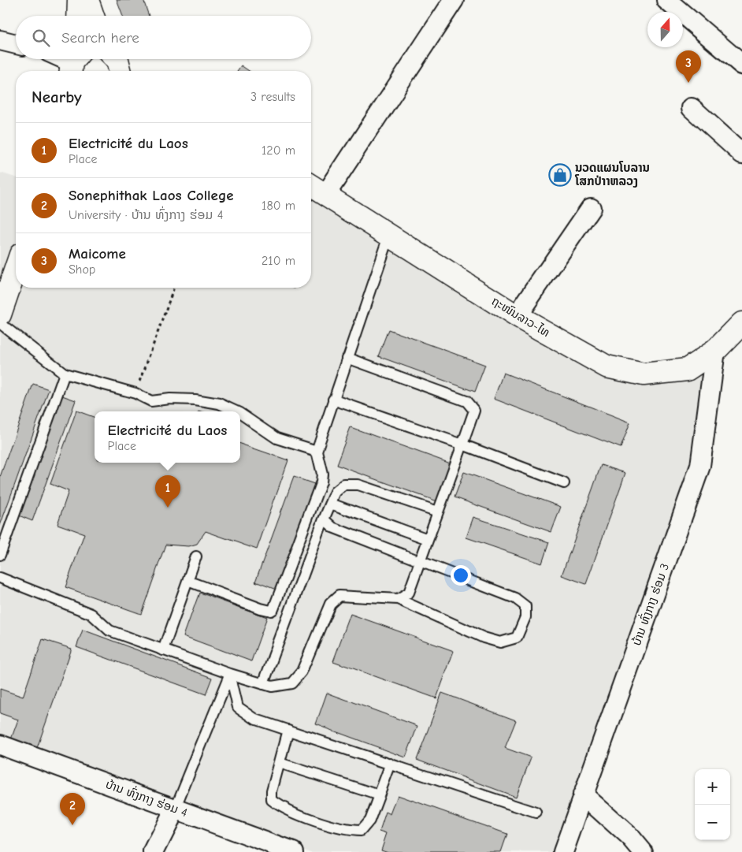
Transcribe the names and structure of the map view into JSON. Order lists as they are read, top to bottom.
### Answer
{
  "streets": {
    "street": ["ຖະໜົນລາວ-ໄທ", "ບ້ານ ທົ່ງກາງ ຮ່ອມ 3", "ບ້ານ ທົ່ງກາງ ຮ່ອມ 4"]
  },
  "crossings": [
    ["ຖະໜົນລາວ-ໄທ", "ບ້ານ ທົ່ງກາງ ຮ່ອມ 3"]
  ],
  "places": {
    "shop": ["ນວດແຜນໂບລານ ໂສກປ່າາຫລວງ"]
  },
  "north": "top",
  "page": {
    "search": "Search here",
    "pins": ["3", "1", "2"],
    "heading": ["Nearby", "3 results"],
    "list": [
      {
        "mark": "1",
        "name": "Electricité du Laos",
        "note": "Place",
        "value": "120 m"
      },
      {
        "mark": "2",
        "name": "Sonephithak Laos College",
        "note": "University · ບ້ານ ທົ່ງກາງ ຮ່ອມ 4",
        "value": "180 m"
      },
      {
        "mark": "3",
        "name": "Maicome",
        "note": "Shop",
        "value": "210 m"
      }
    ],
    "popup": ["Electricité du Laos", "Place"],
    "map_buttons": ["+", "−"]
  }
}
